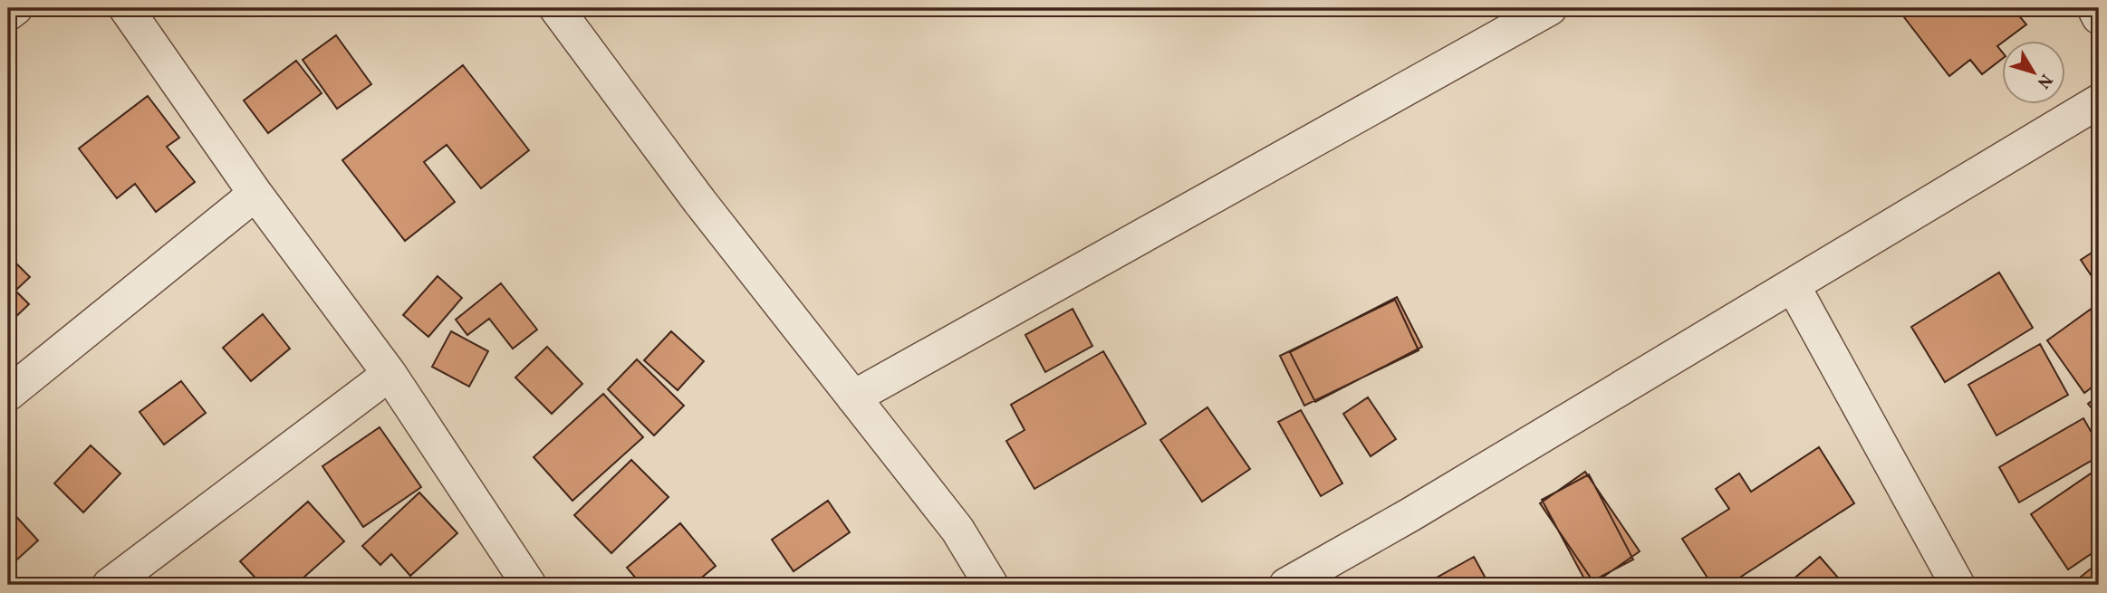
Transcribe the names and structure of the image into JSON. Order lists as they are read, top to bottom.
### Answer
{
  "north": "bottom right"
}
